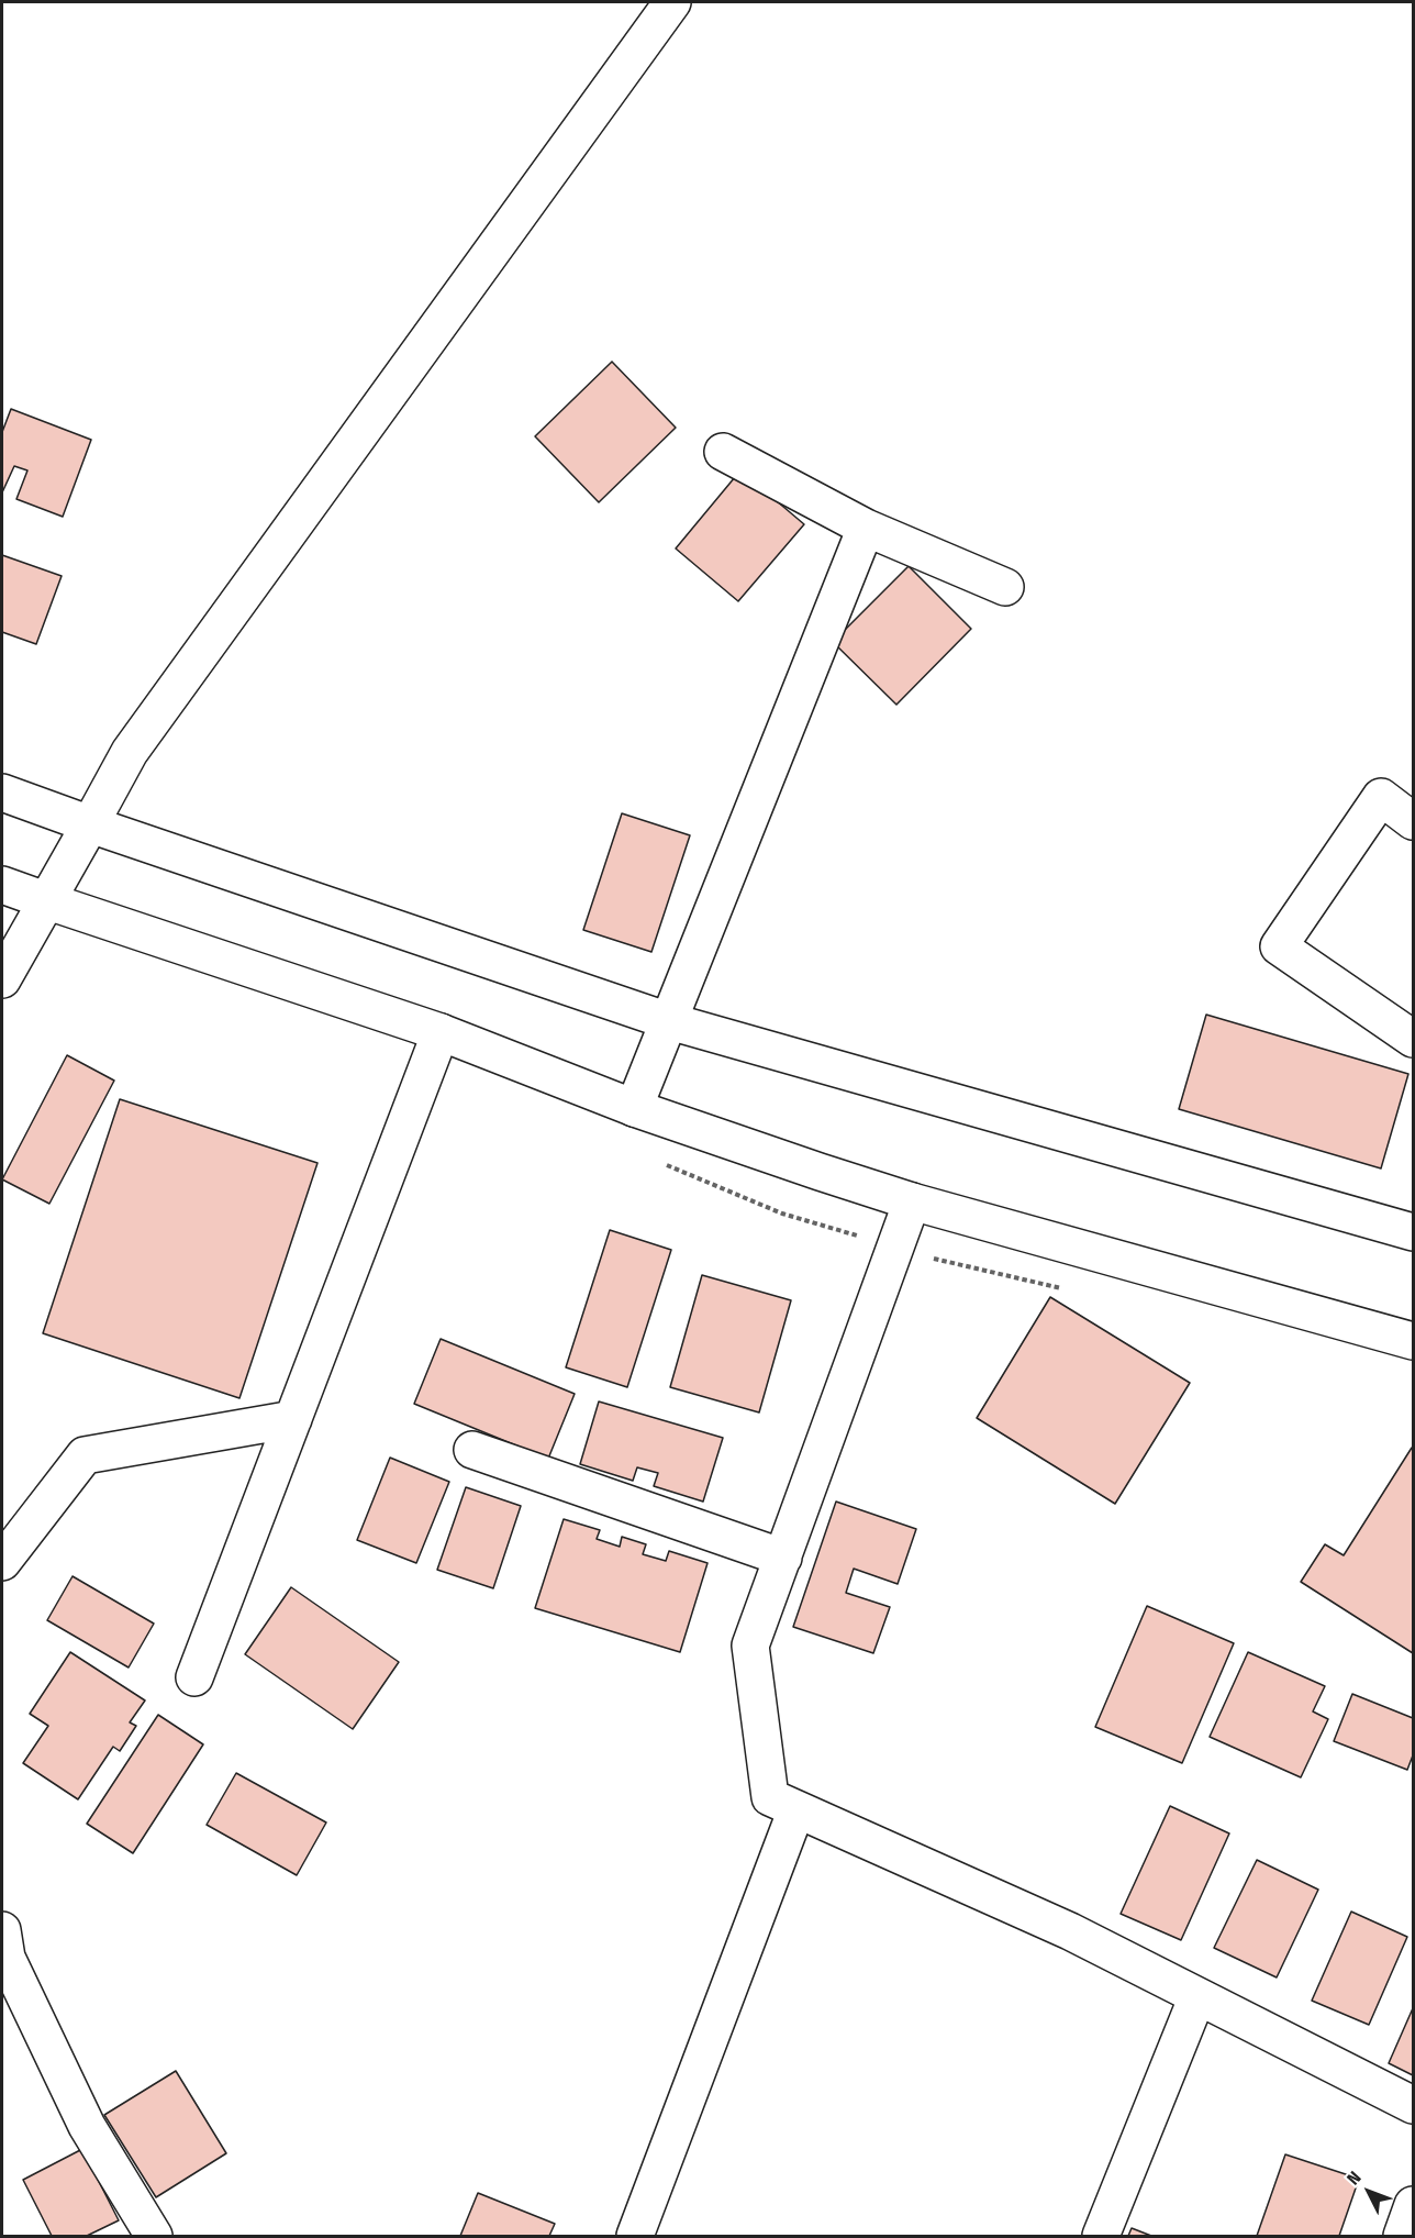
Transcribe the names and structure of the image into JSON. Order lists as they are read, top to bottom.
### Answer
{
  "north": "top left"
}
